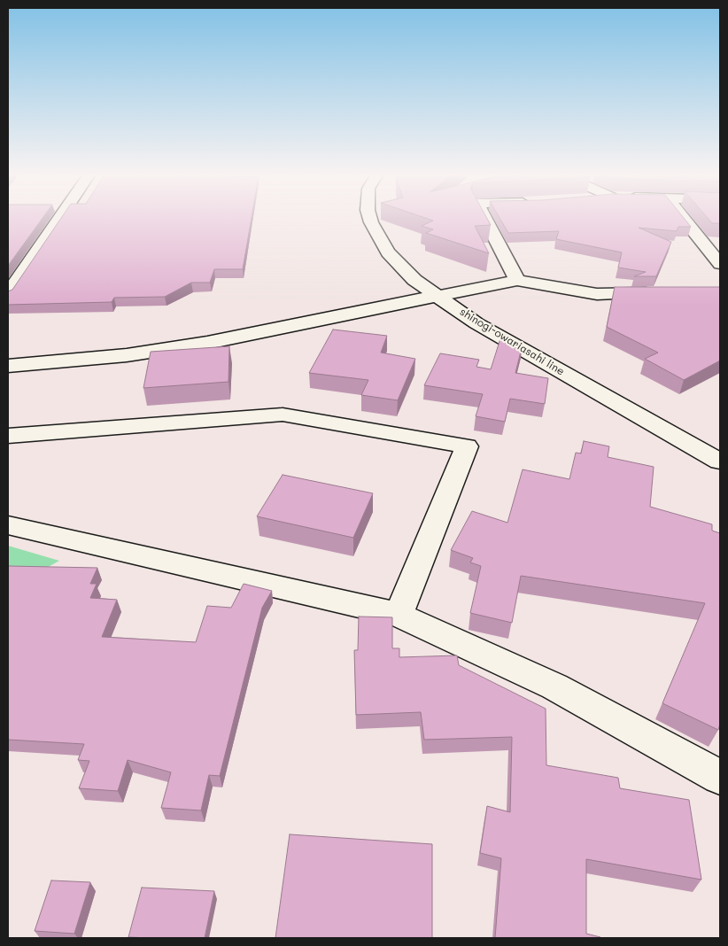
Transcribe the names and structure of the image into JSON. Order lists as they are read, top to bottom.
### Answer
{
  "streets": {
    "street": ["shinogi-owariasahi line"]
  }
}
